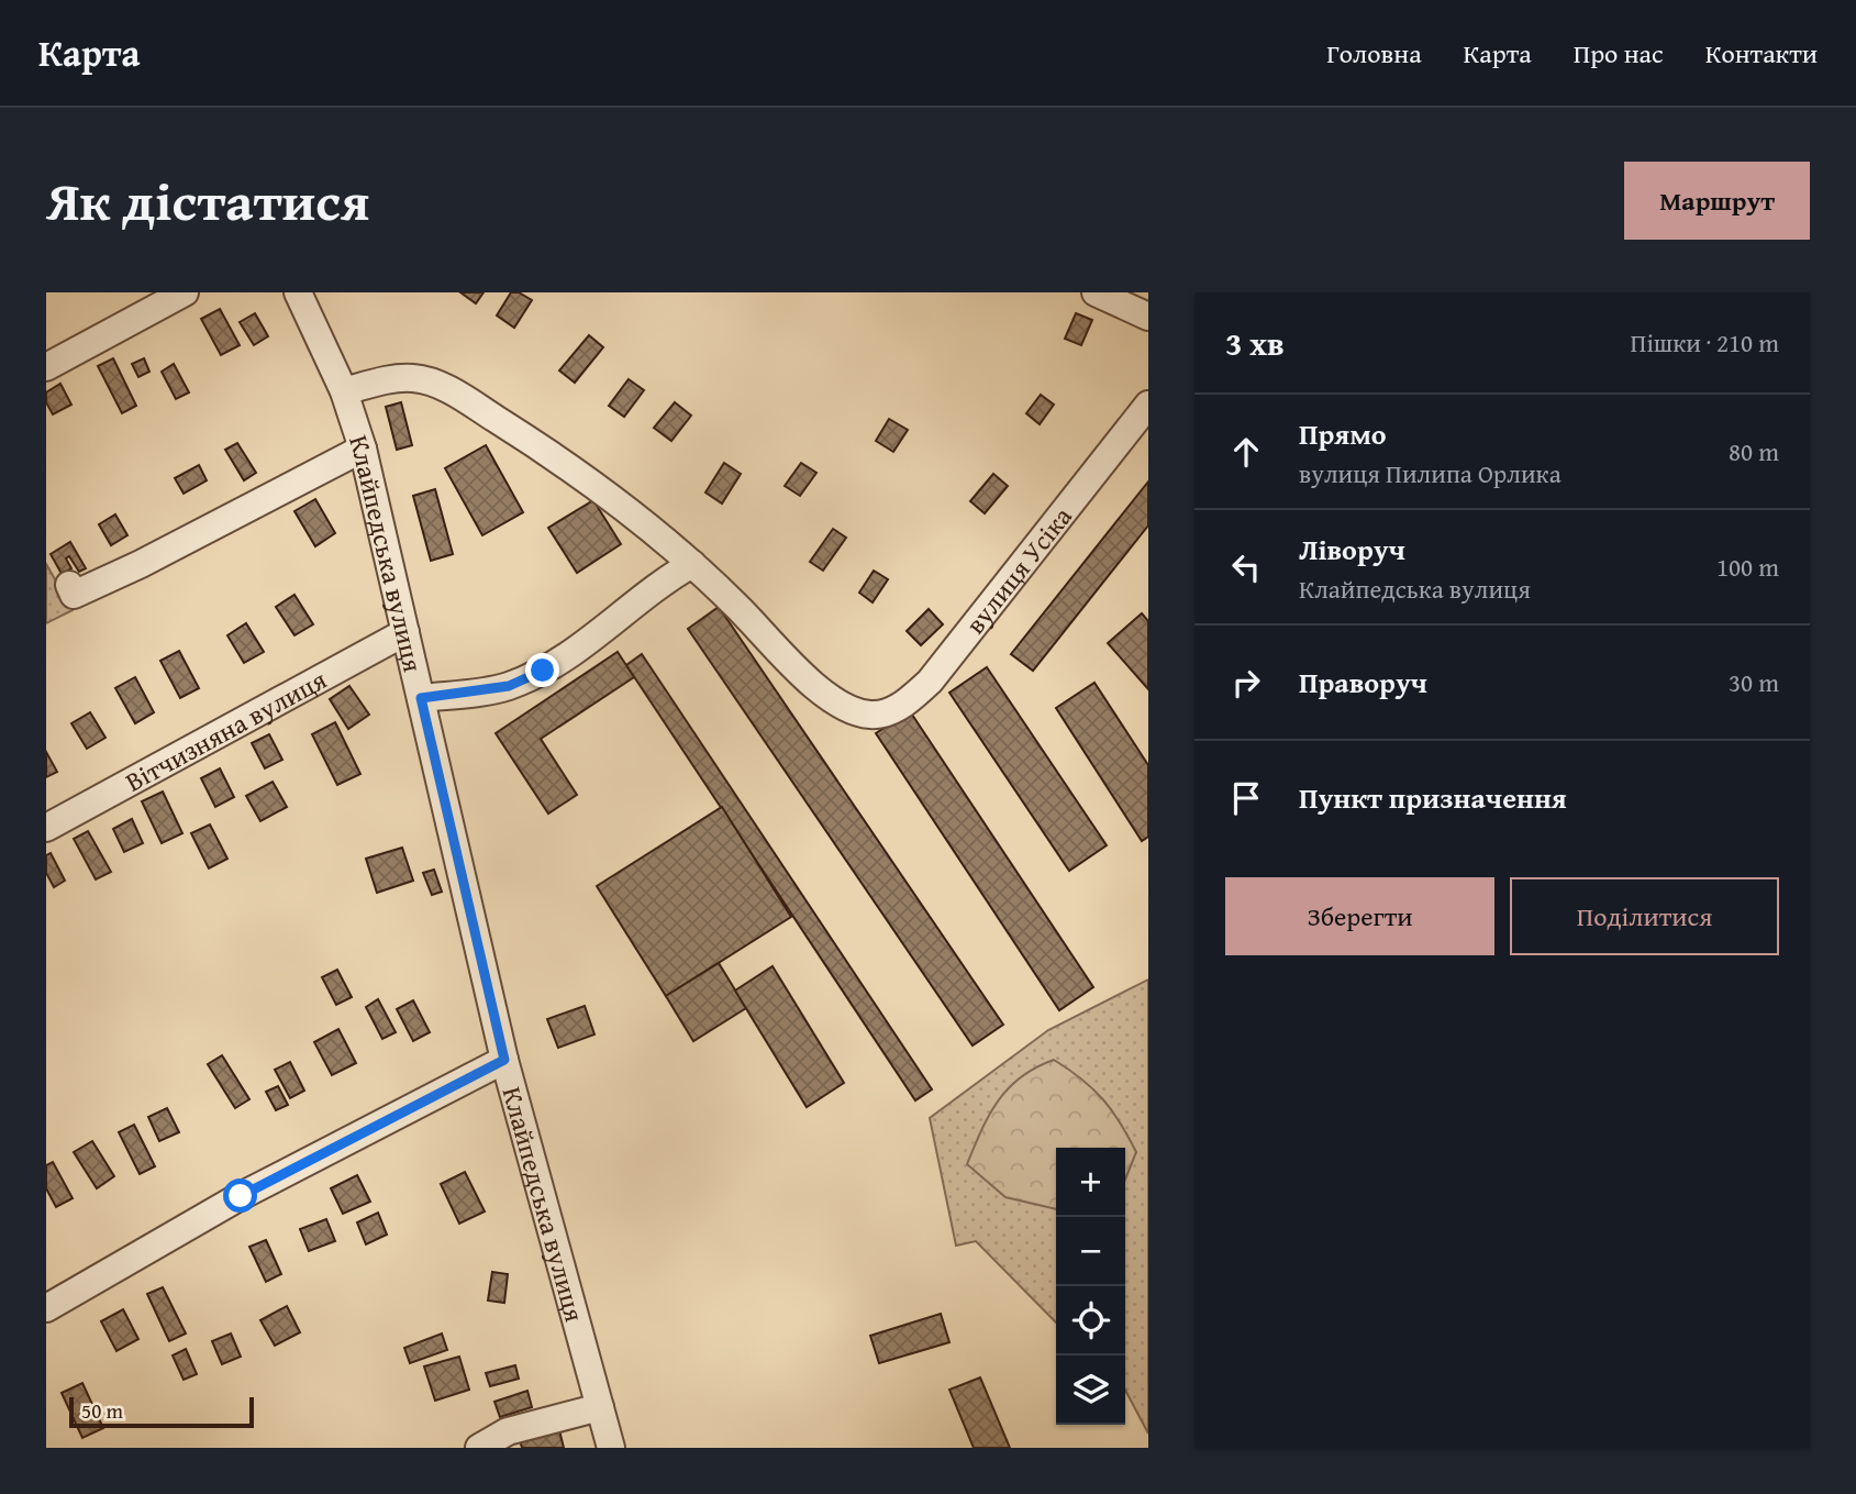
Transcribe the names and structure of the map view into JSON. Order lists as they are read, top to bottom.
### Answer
{
  "streets": {
    "street": ["Клайпедська вулиця", "вулиця Усіка", "Вітчизняна вулиця"]
  },
  "crossings": [
    ["Клайпедська вулиця", "Вітчизняна вулиця"]
  ],
  "scale_bar": "50 m",
  "page": {
    "header": "Карта",
    "nav": [
      "Головна",
      "Карта",
      "Про нас",
      "Контакти"
    ],
    "title": "Як дістатися",
    "buttons": [
      "Маршрут",
      ["Зберегти", "Поділитися"]
    ],
    "heading": ["3 хв", "Пішки · 210 m"],
    "list": [
      ["Прямо", "вулиця Пилипа Орлика", "80 m"],
      ["Ліворуч", "Клайпедська вулиця", "100 m"],
      ["Праворуч", "30 m"],
      "Пункт призначення"
    ],
    "map_buttons": ["+", "−"],
    "scale": "50 m"
  }
}
